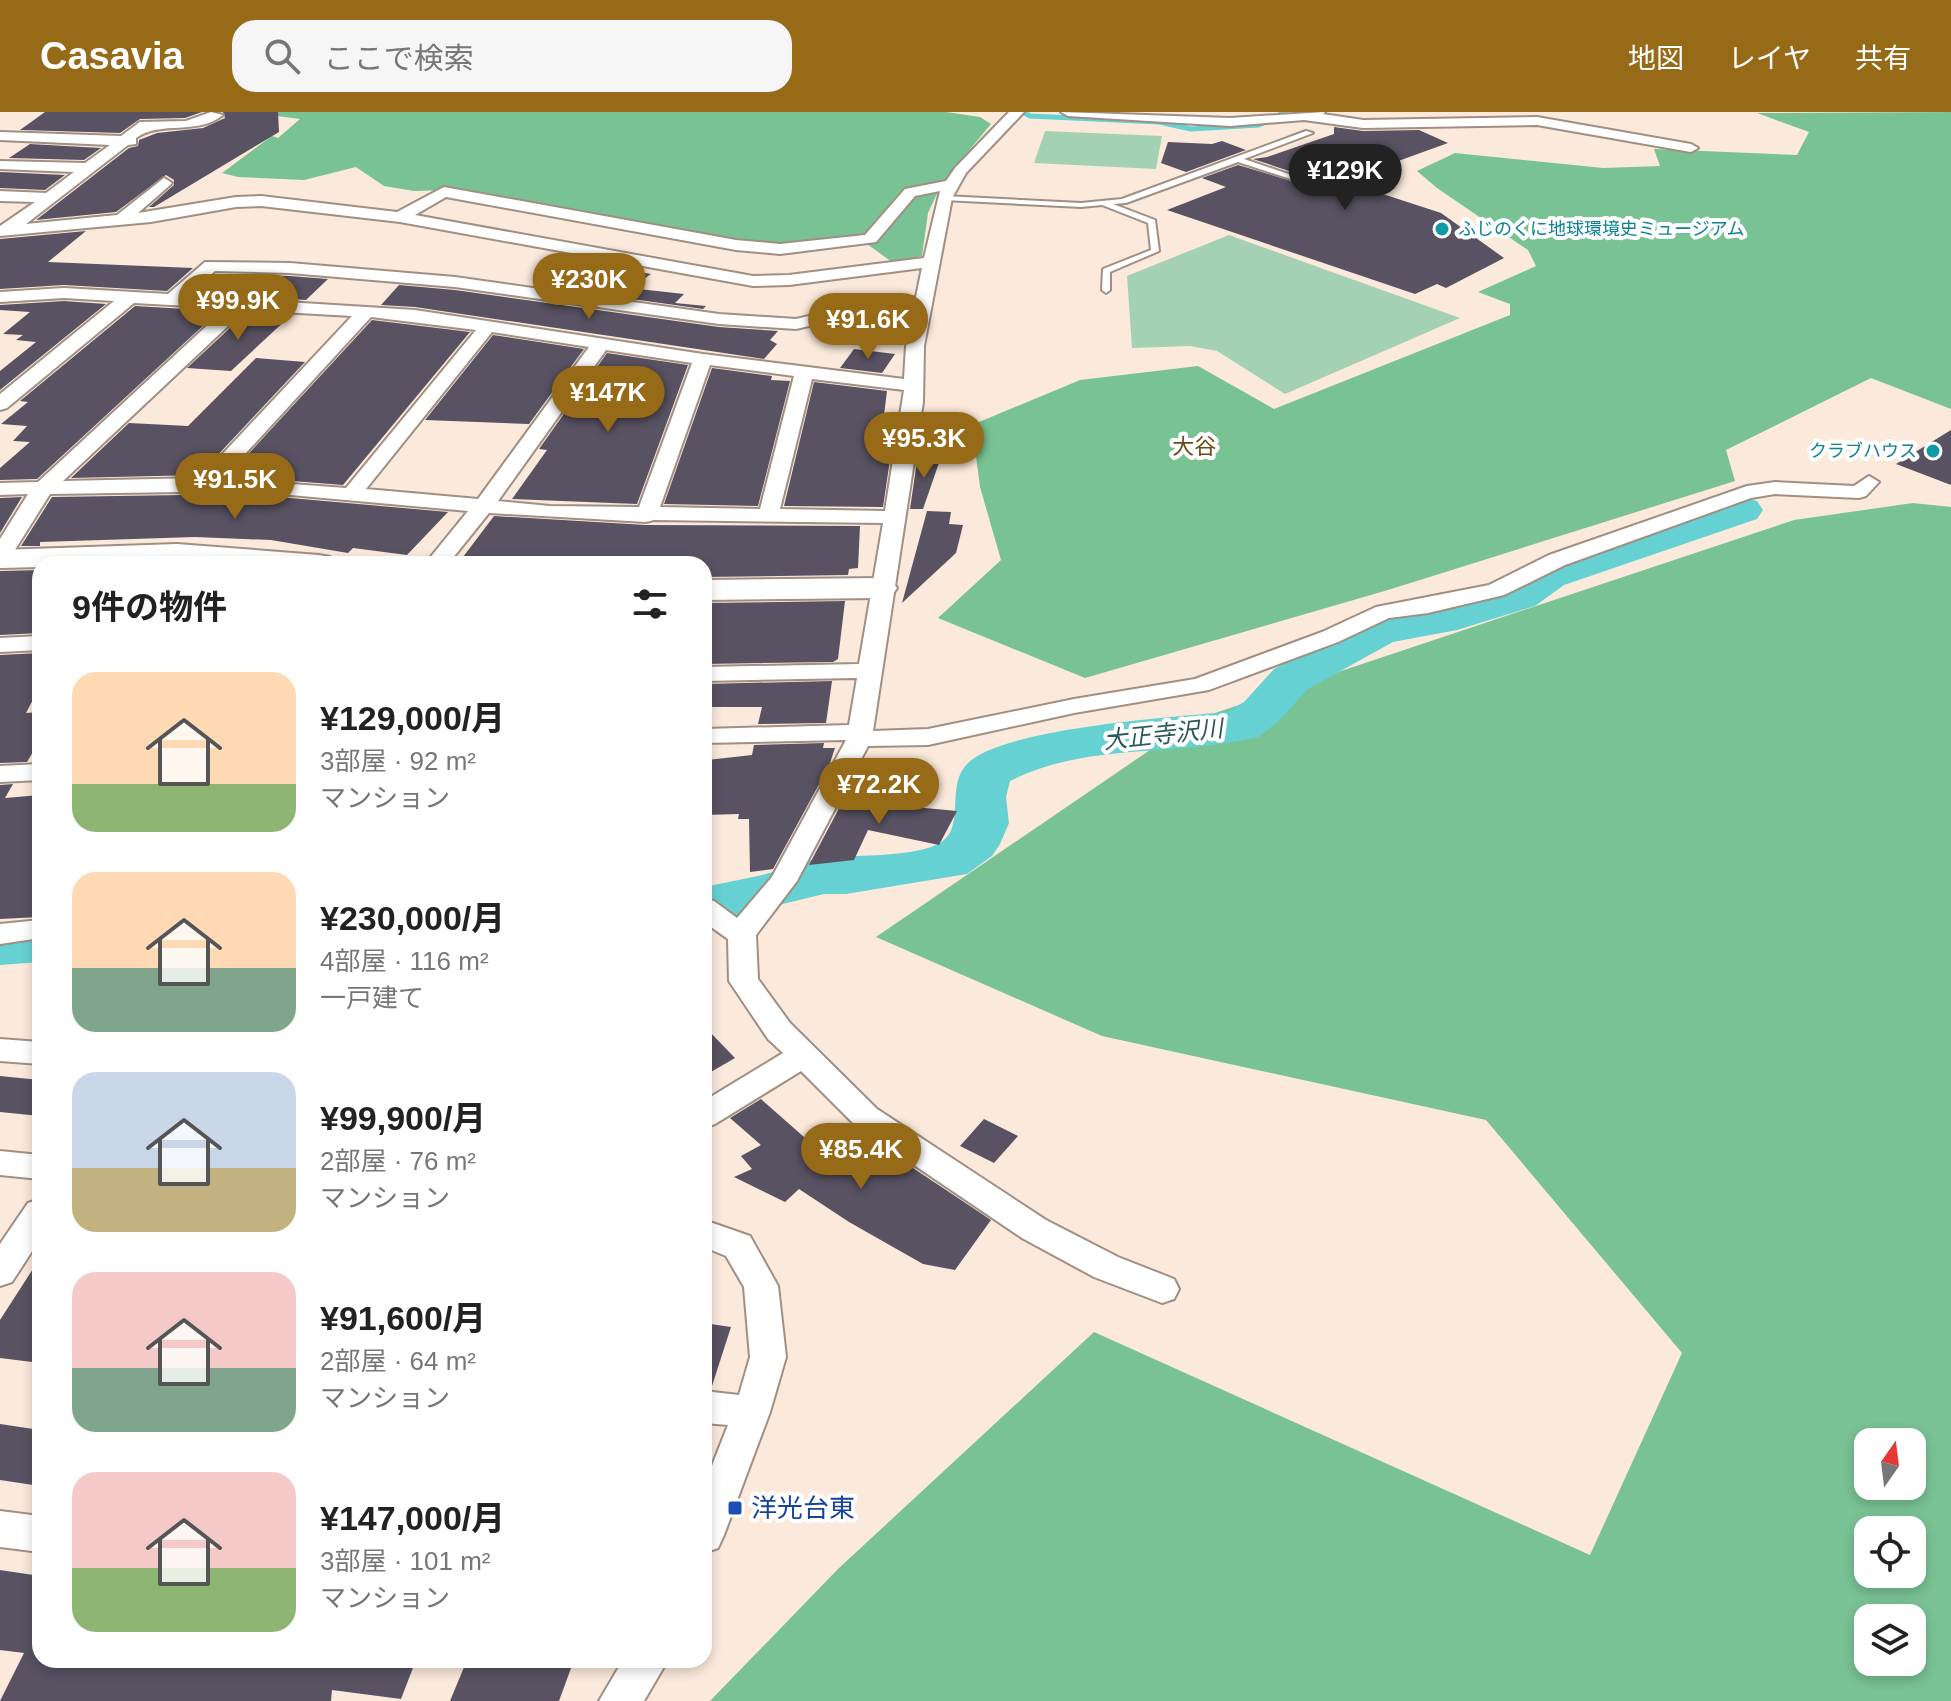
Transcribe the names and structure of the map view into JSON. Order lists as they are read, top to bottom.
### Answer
{
  "districts": ["大谷"],
  "water": ["大正寺沢川"],
  "places": {
    "other": ["ふじのくに地球環境史ミュージアム", "クラブハウス"],
    "transit": ["洋光台東"]
  },
  "north": "top",
  "page": {
    "header": "Casavia",
    "search": "ここで検索",
    "nav": ["地図", "レイヤ", "共有"],
    "price": [
      "¥129K",
      "¥230K",
      "¥99.9K",
      "¥91.6K",
      "¥147K",
      "¥95.3K",
      "¥91.5K",
      "¥72.2K",
      "¥85.4K"
    ],
    "heading": "9件の物件",
    "list": [
      {
        "name": "¥129,000/月",
        "note": "3部屋 · 92 m² · マンション"
      },
      {
        "name": "¥230,000/月",
        "note": "4部屋 · 116 m² · 一戸建て"
      },
      {
        "name": "¥99,900/月",
        "note": "2部屋 · 76 m² · マンション"
      },
      {
        "name": "¥91,600/月",
        "note": "2部屋 · 64 m² · マンション"
      },
      {
        "name": "¥147,000/月",
        "note": "3部屋 · 101 m² · マンション"
      }
    ]
  }
}
